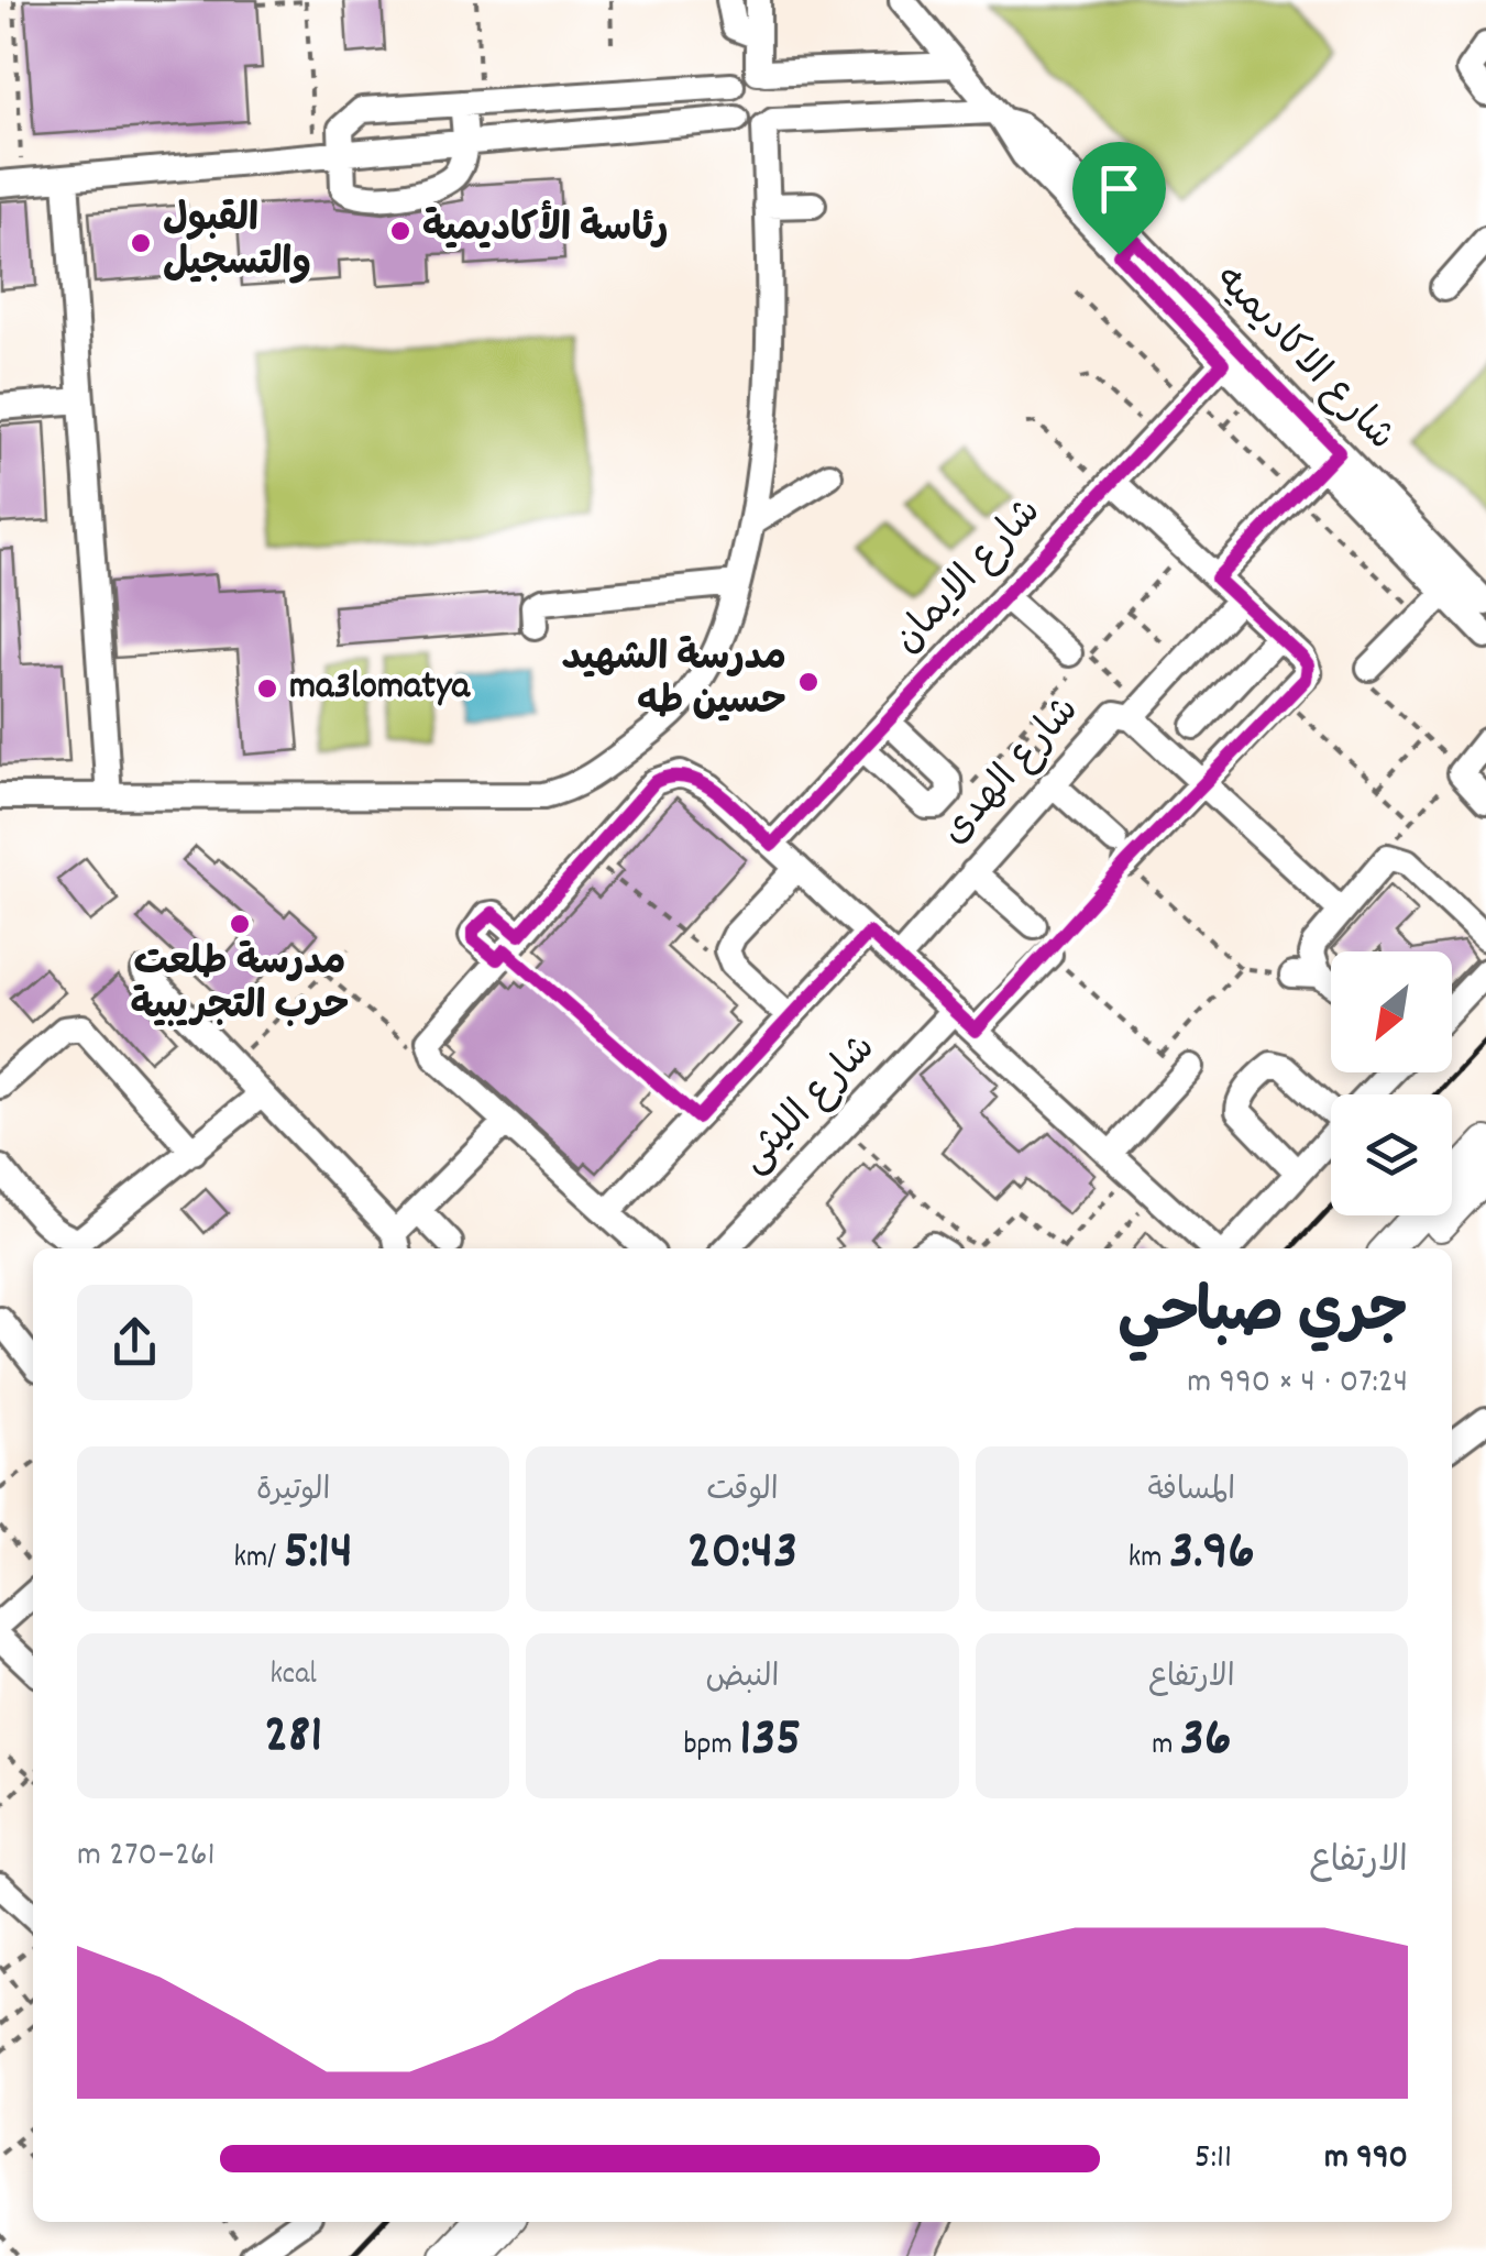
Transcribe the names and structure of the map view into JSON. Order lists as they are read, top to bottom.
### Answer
{
  "streets": {
    "street": [
      "شارع الاكاديميه",
      "شارع الايمان",
      "شارع الهدى",
      "شارع الليثى"
    ]
  },
  "crossings": [
    ["شارع الاكاديميه", "شارع الايمان"]
  ],
  "places": [
    "رئاسة الأكاديمية",
    "القبول والتسجيل",
    "مدرسة الشهيد حسين طه",
    "ma3lomatya",
    "مدرسة طلعت حرب التجريبية"
  ],
  "north": "bottom left",
  "page": {
    "heading": ["جري صباحي", "07:24 · 4 × 990 m"],
    "stats": [
      ["المسافة", "3.96 km"],
      ["الوقت", "20:43"],
      ["الوتيرة", "5:14 /km"],
      ["الارتفاع", "36 m"],
      ["النبض", "135 bpm"],
      ["kcal", "281"]
    ],
    "chart": ["الارتفاع", "261–270 m"],
    "list": [
      {
        "name": "990 m",
        "note": "5:11"
      }
    ]
  }
}
